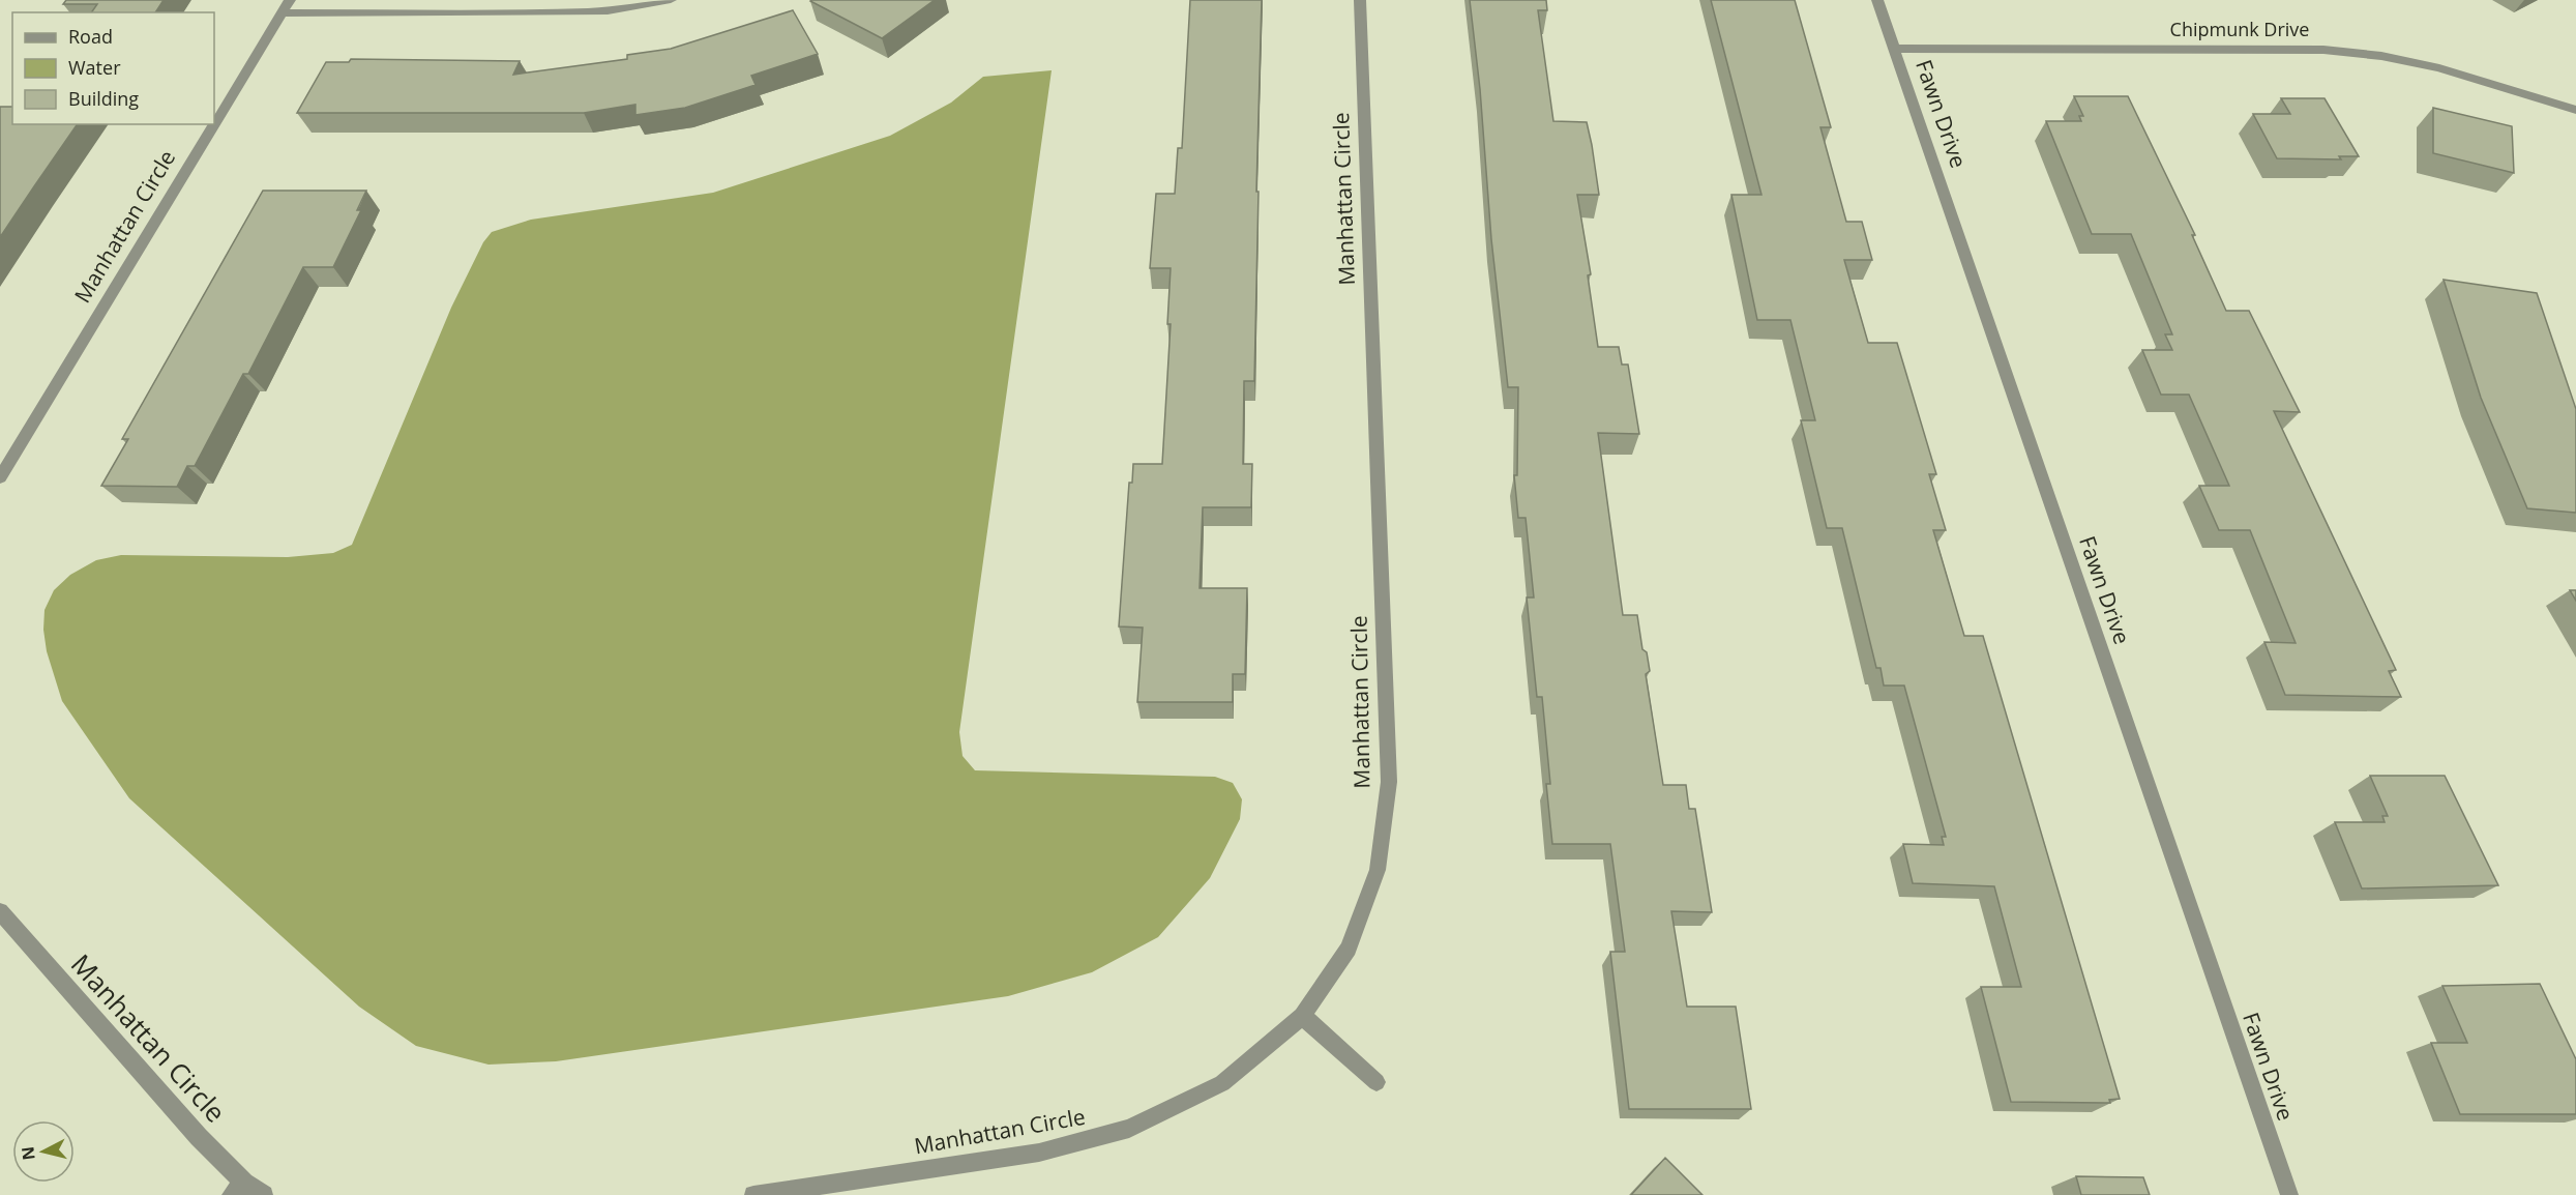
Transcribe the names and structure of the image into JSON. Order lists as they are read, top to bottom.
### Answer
{
  "streets": {
    "street": ["Chipmunk Drive", "Fawn Drive", "Manhattan Circle"]
  },
  "crossings": [
    ["Chipmunk Drive", "Fawn Drive"]
  ],
  "legend": ["Road", "Water", "Building"],
  "north": "left"
}
